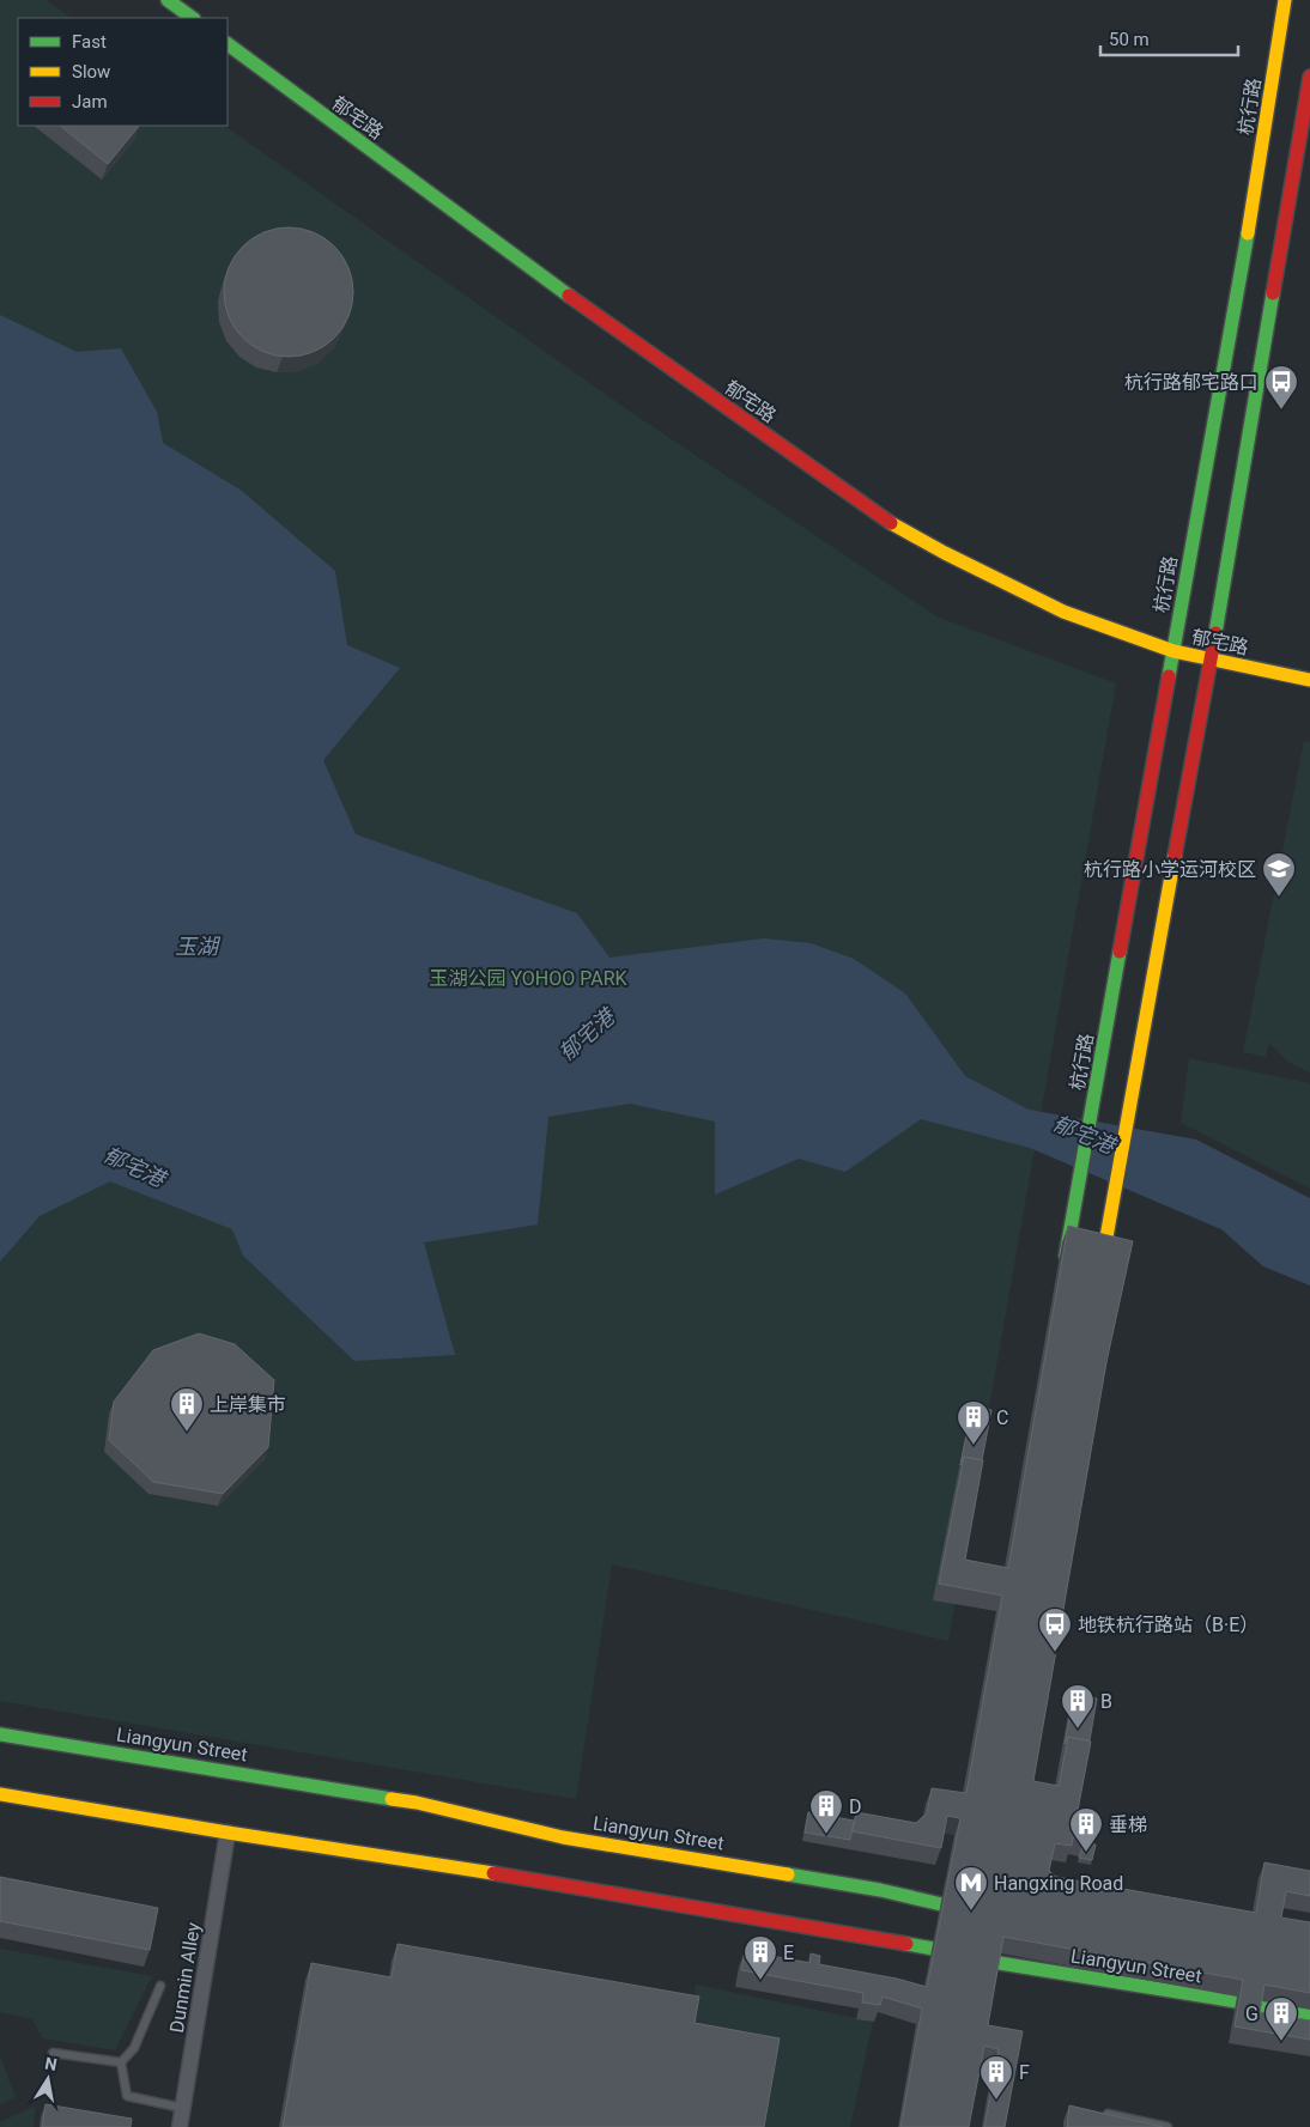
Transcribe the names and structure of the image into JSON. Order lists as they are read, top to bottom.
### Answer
{
  "streets": {
    "main road": ["杭行路", "郁宅路", "Liangyun Street"],
    "street": ["Dunmin Alley"]
  },
  "crossings": [
    ["杭行路", "郁宅路"],
    ["Liangyun Street", "Dunmin Alley"]
  ],
  "water": ["玉湖", "郁宅港"],
  "parks": ["玉湖公园 YOHOO PARK"],
  "places": {
    "bus stop": ["杭行路郁宅路口", "地铁杭行路站（B·E）"],
    "school or university": ["杭行路小学运河校区"],
    "building": [
      "上岸集市",
      "C",
      "B",
      "D",
      "垂梯",
      "E",
      "G",
      "F"
    ],
    "metro station": ["Hangxing Road"]
  },
  "legend": ["Fast", "Slow", "Jam"],
  "scale_bar": "50 m",
  "north": "top"
}
